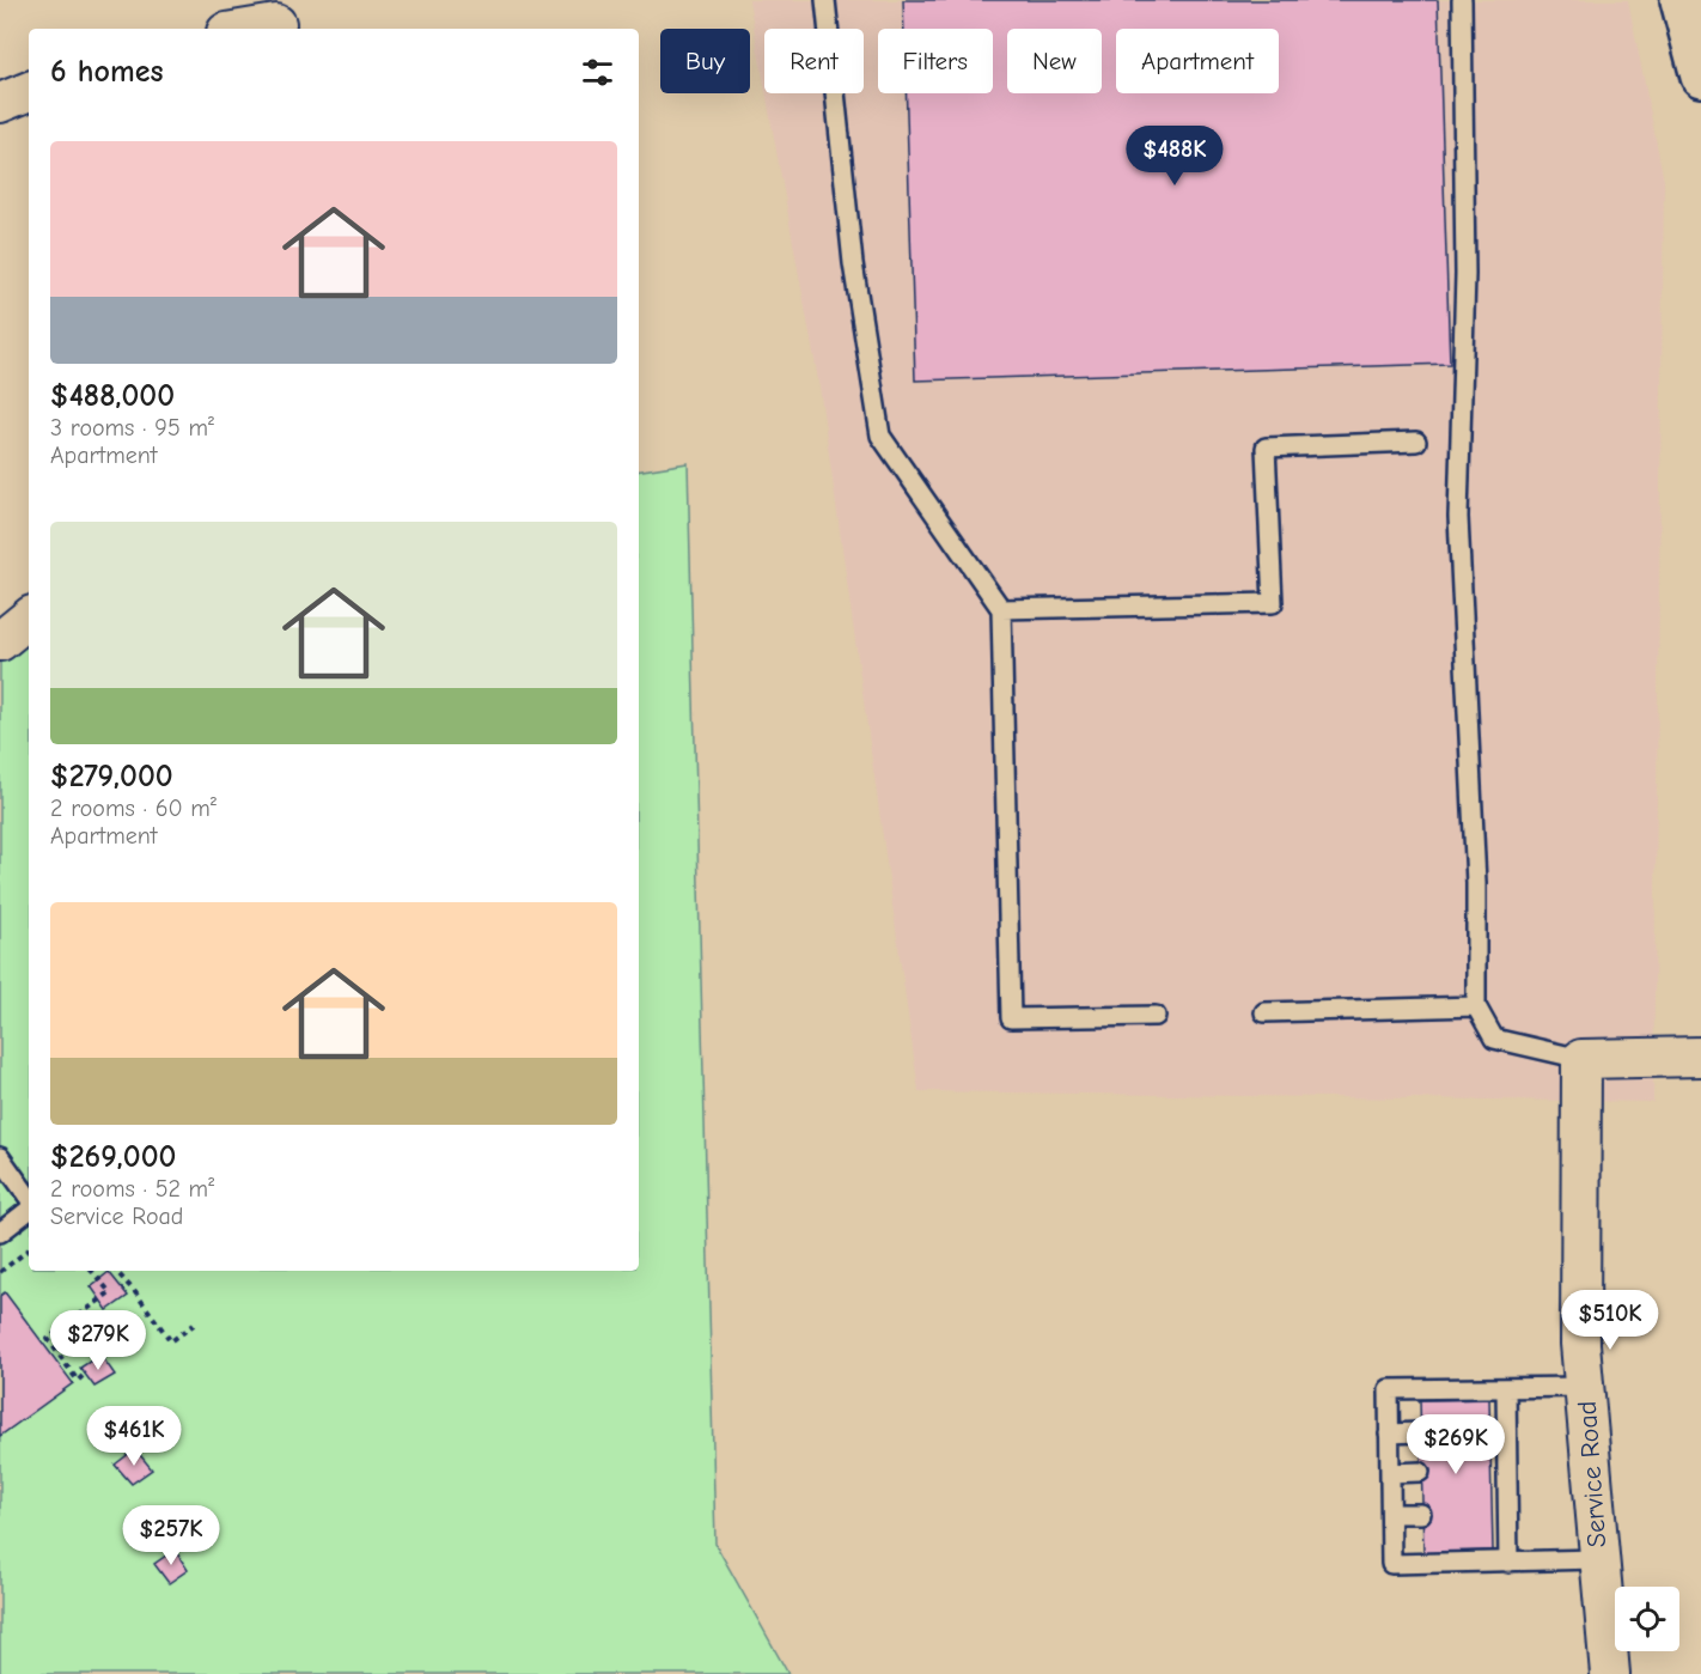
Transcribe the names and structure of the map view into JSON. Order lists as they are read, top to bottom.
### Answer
{
  "streets": {
    "street": ["Service Road"]
  },
  "page": {
    "chip": [
      "Buy",
      "Rent",
      "Filters",
      "New",
      "Apartment"
    ],
    "heading": "6 homes",
    "list": [
      {
        "name": "$488,000",
        "note": "3 rooms · 95 m² · Apartment"
      },
      {
        "name": "$279,000",
        "note": "2 rooms · 60 m² · Apartment"
      },
      {
        "name": "$269,000",
        "note": "2 rooms · 52 m² · Service Road"
      }
    ],
    "price": [
      "$488K",
      "$510K",
      "$279K",
      "$461K",
      "$269K",
      "$257K"
    ]
  }
}
